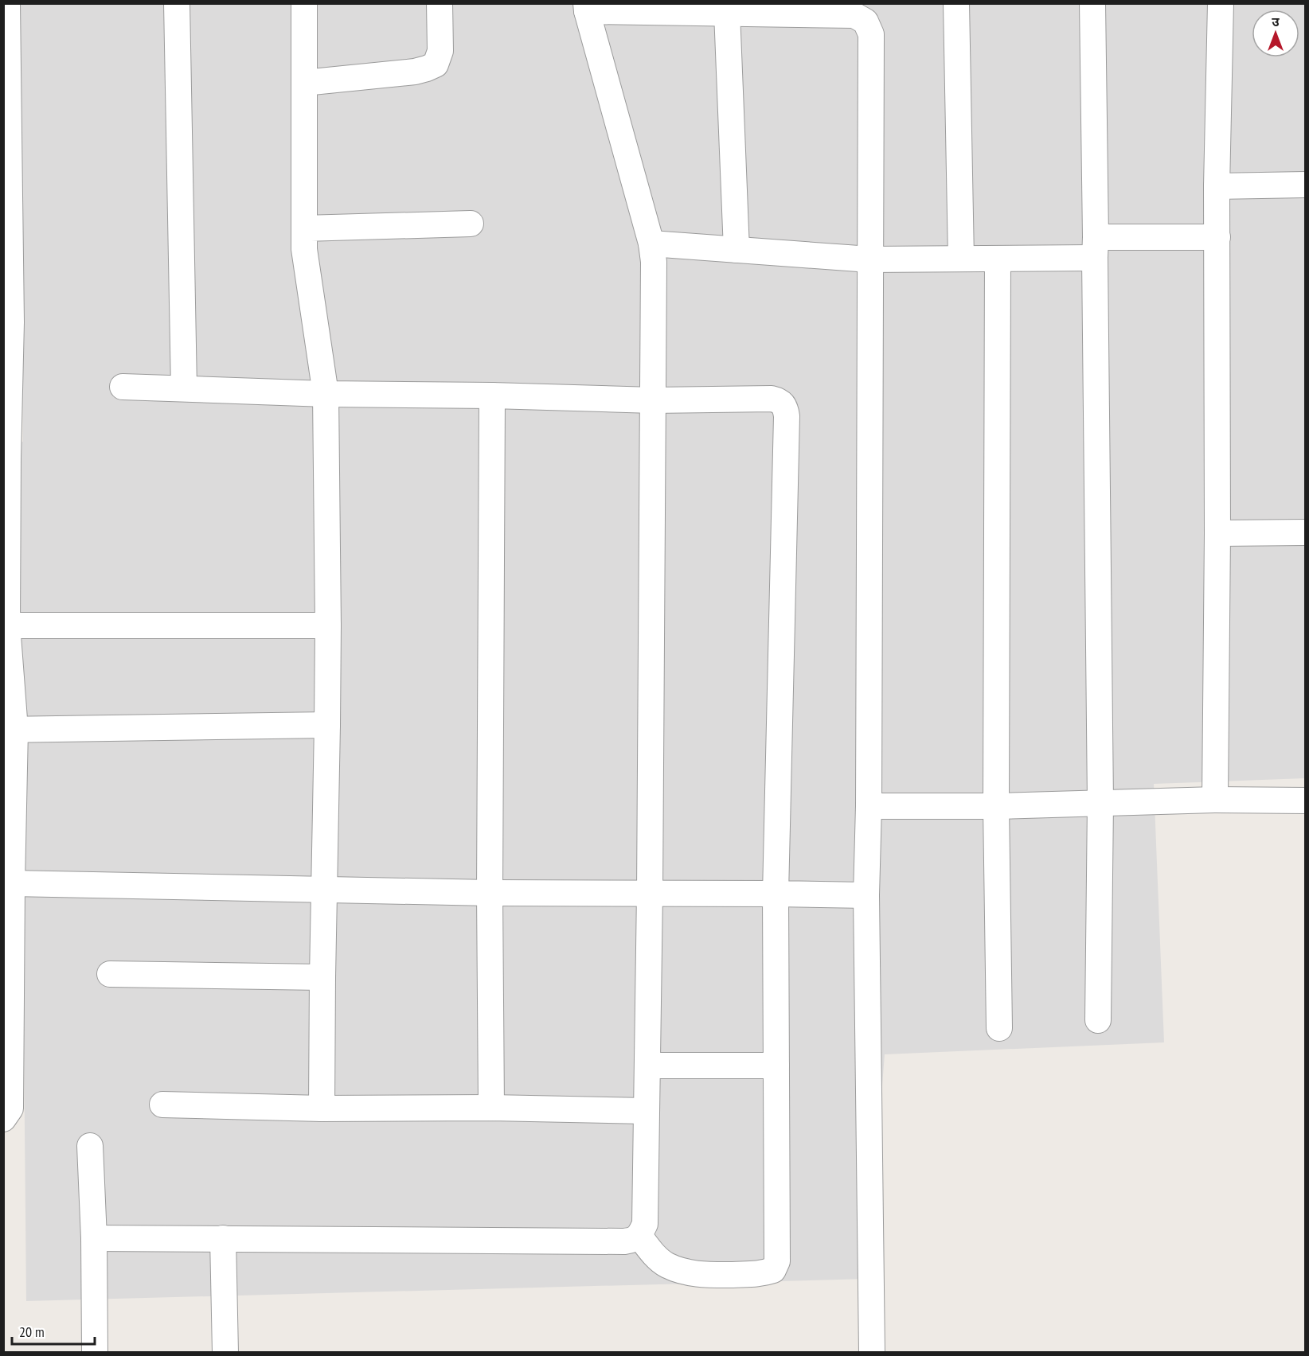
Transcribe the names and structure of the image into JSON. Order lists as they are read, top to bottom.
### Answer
{
  "scale_bar": "20 m",
  "north": "top"
}
